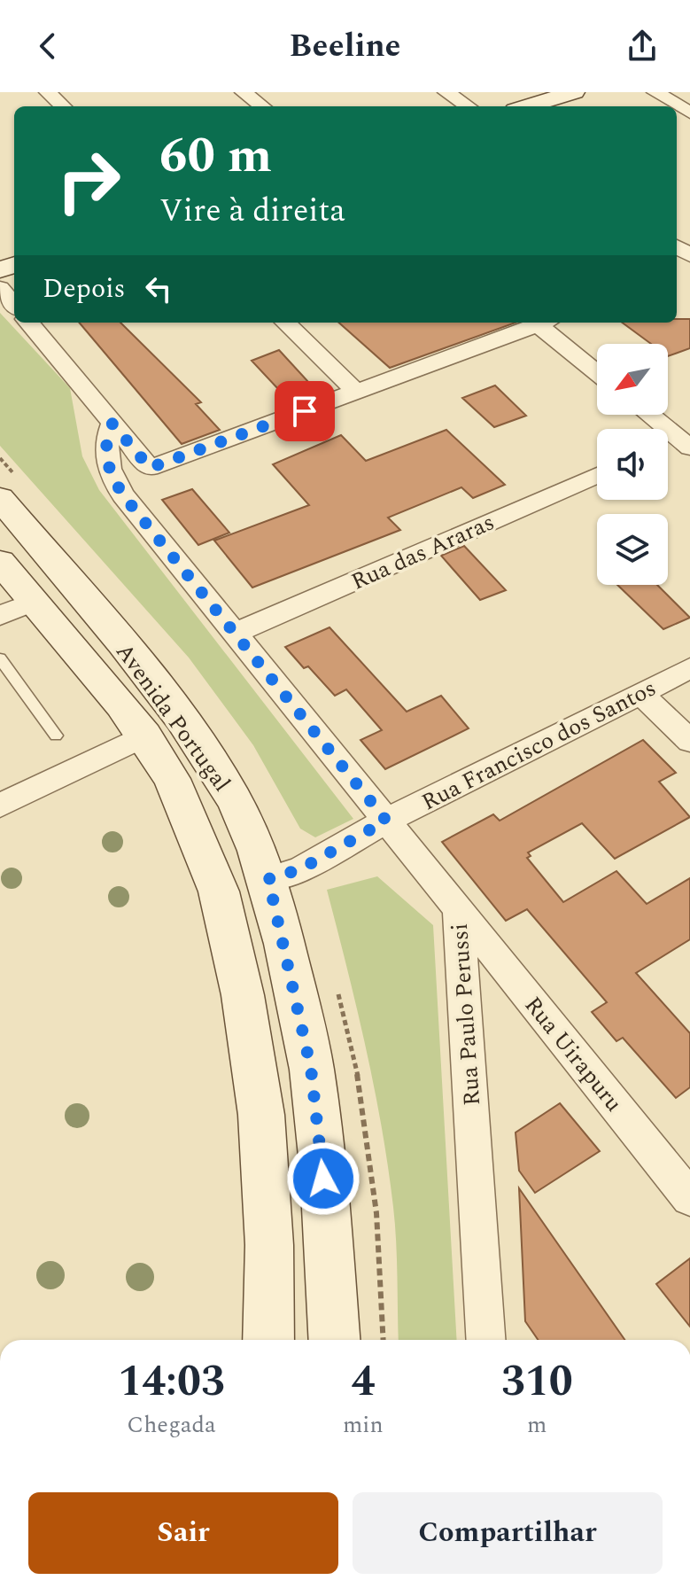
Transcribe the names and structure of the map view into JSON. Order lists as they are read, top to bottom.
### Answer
{
  "streets": {
    "main road": ["Avenida Portugal"],
    "street": [
      "Rua das Araras",
      "Rua Francisco dos Santos",
      "Rua Paulo Perussi",
      "Rua Uirapuru"
    ]
  },
  "crossings": [
    ["Rua das Araras", "Rua Paulo Perussi"],
    ["Avenida Portugal", "Rua Francisco dos Santos"],
    ["Rua Francisco dos Santos", "Rua Paulo Perussi"],
    ["Rua Paulo Perussi", "Rua Uirapuru"]
  ],
  "north": "bottom left",
  "page": {
    "header": "Beeline",
    "turn": ["60 m", "Vire à direita"],
    "then": "Depois",
    "eta": [
      "14:03",
      "Chegada",
      "4",
      "min",
      "310",
      "m"
    ],
    "buttons": ["Sair", "Compartilhar"]
  }
}
